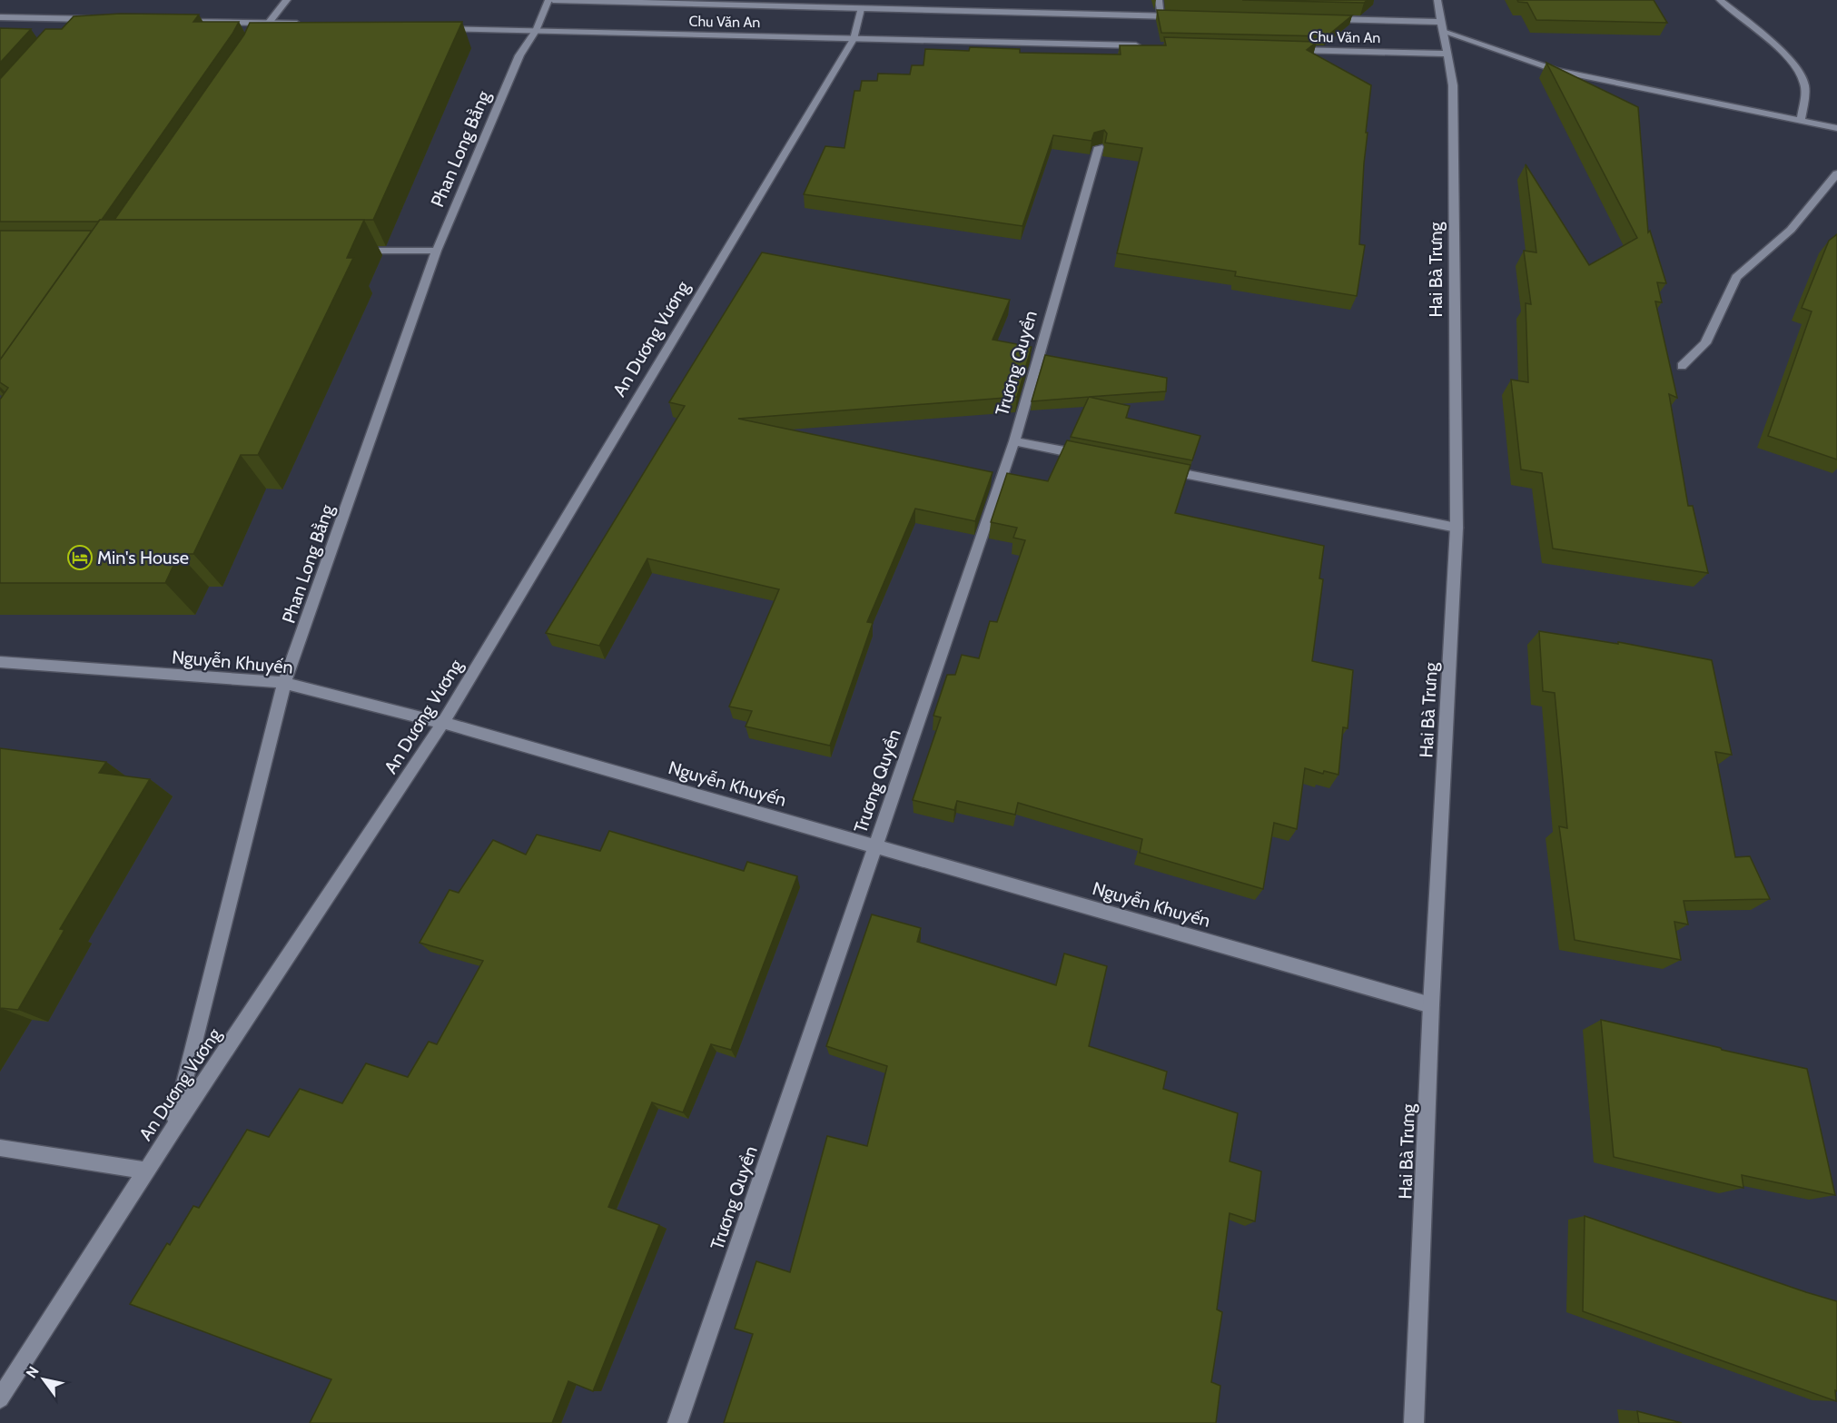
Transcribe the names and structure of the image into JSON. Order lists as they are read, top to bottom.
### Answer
{
  "streets": {
    "street": [
      "Chu Văn An",
      "Phan Long Bằng",
      "Hai Bà Trưng",
      "An Dương Vương",
      "Trương Quyền",
      "Nguyễn Khuyến"
    ]
  },
  "crossings": [
    ["Chu Văn An", "Phan Long Bằng"],
    ["Chu Văn An", "Hai Bà Trưng"],
    ["Chu Văn An", "An Dương Vương"],
    ["Phan Long Bằng", "An Dương Vương"],
    ["Phan Long Bằng", "Nguyễn Khuyến"],
    ["Hai Bà Trưng", "Nguyễn Khuyến"],
    ["An Dương Vương", "Nguyễn Khuyến"],
    ["Trương Quyền", "Nguyễn Khuyến"]
  ],
  "places": {
    "hotel": ["Min's House"]
  },
  "north": "top left"
}
